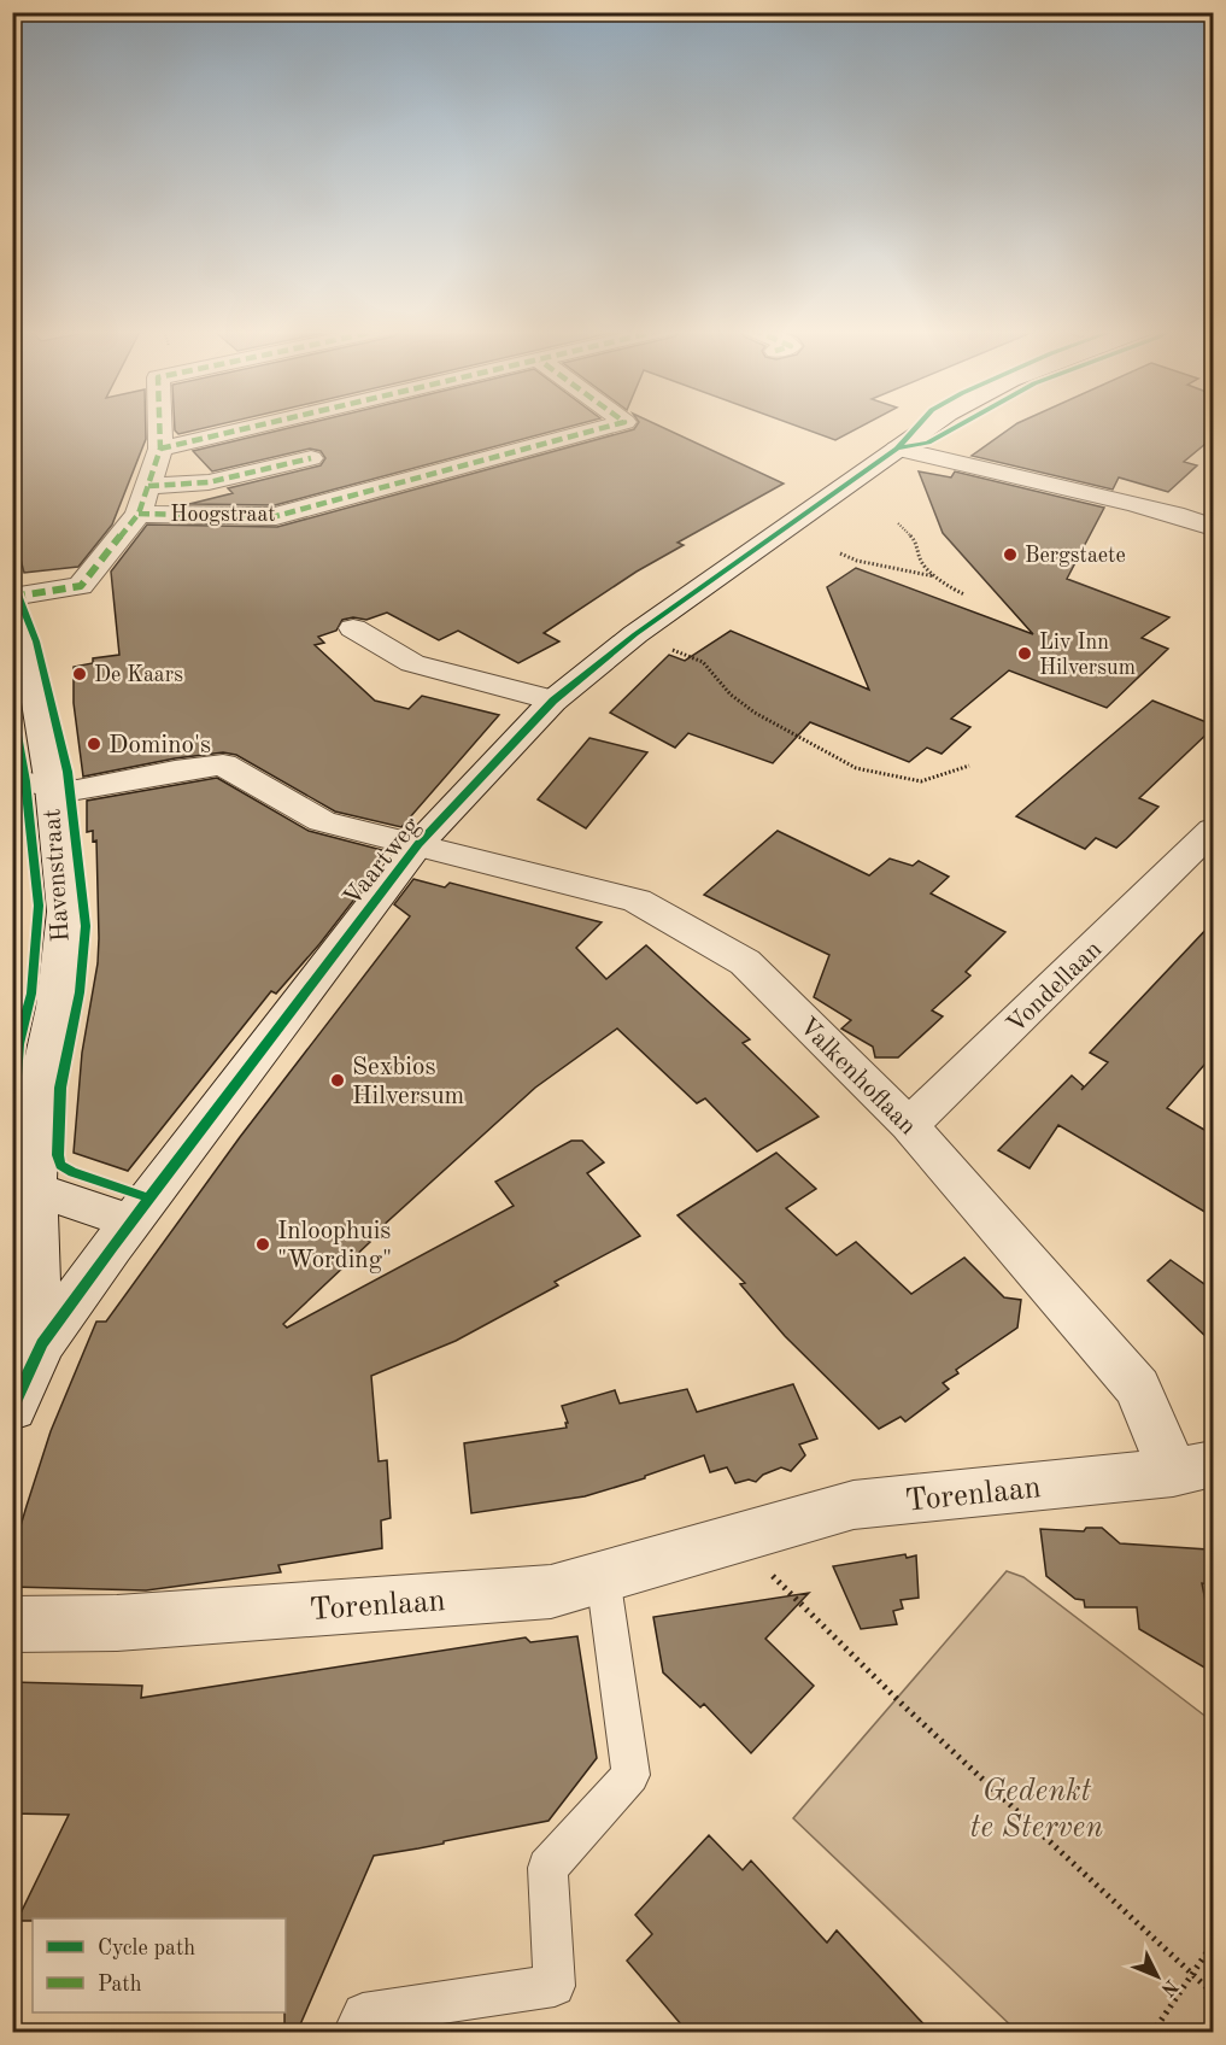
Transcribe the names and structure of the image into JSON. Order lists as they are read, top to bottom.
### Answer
{
  "streets": {
    "street": [
      "Hoogstraat",
      "Vaartweg",
      "Havenstraat",
      "Vondellaan",
      "Valkenhoflaan",
      "Torenlaan"
    ]
  },
  "crossings": [
    ["Vaartweg", "Havenstraat"],
    ["Vaartweg", "Valkenhoflaan"],
    ["Havenstraat", "Valkenhoflaan"],
    ["Vondellaan", "Valkenhoflaan"],
    ["Valkenhoflaan", "Torenlaan"]
  ],
  "parks": ["Gedenkt te Sterven"],
  "places": [
    "Bergstaete",
    "Liv Inn Hilversum",
    "De Kaars",
    "Domino's",
    "Sexbios Hilversum",
    "Inloophuis \"Wording\""
  ],
  "legend": ["Cycle path", "Path"],
  "north": "bottom right"
}
